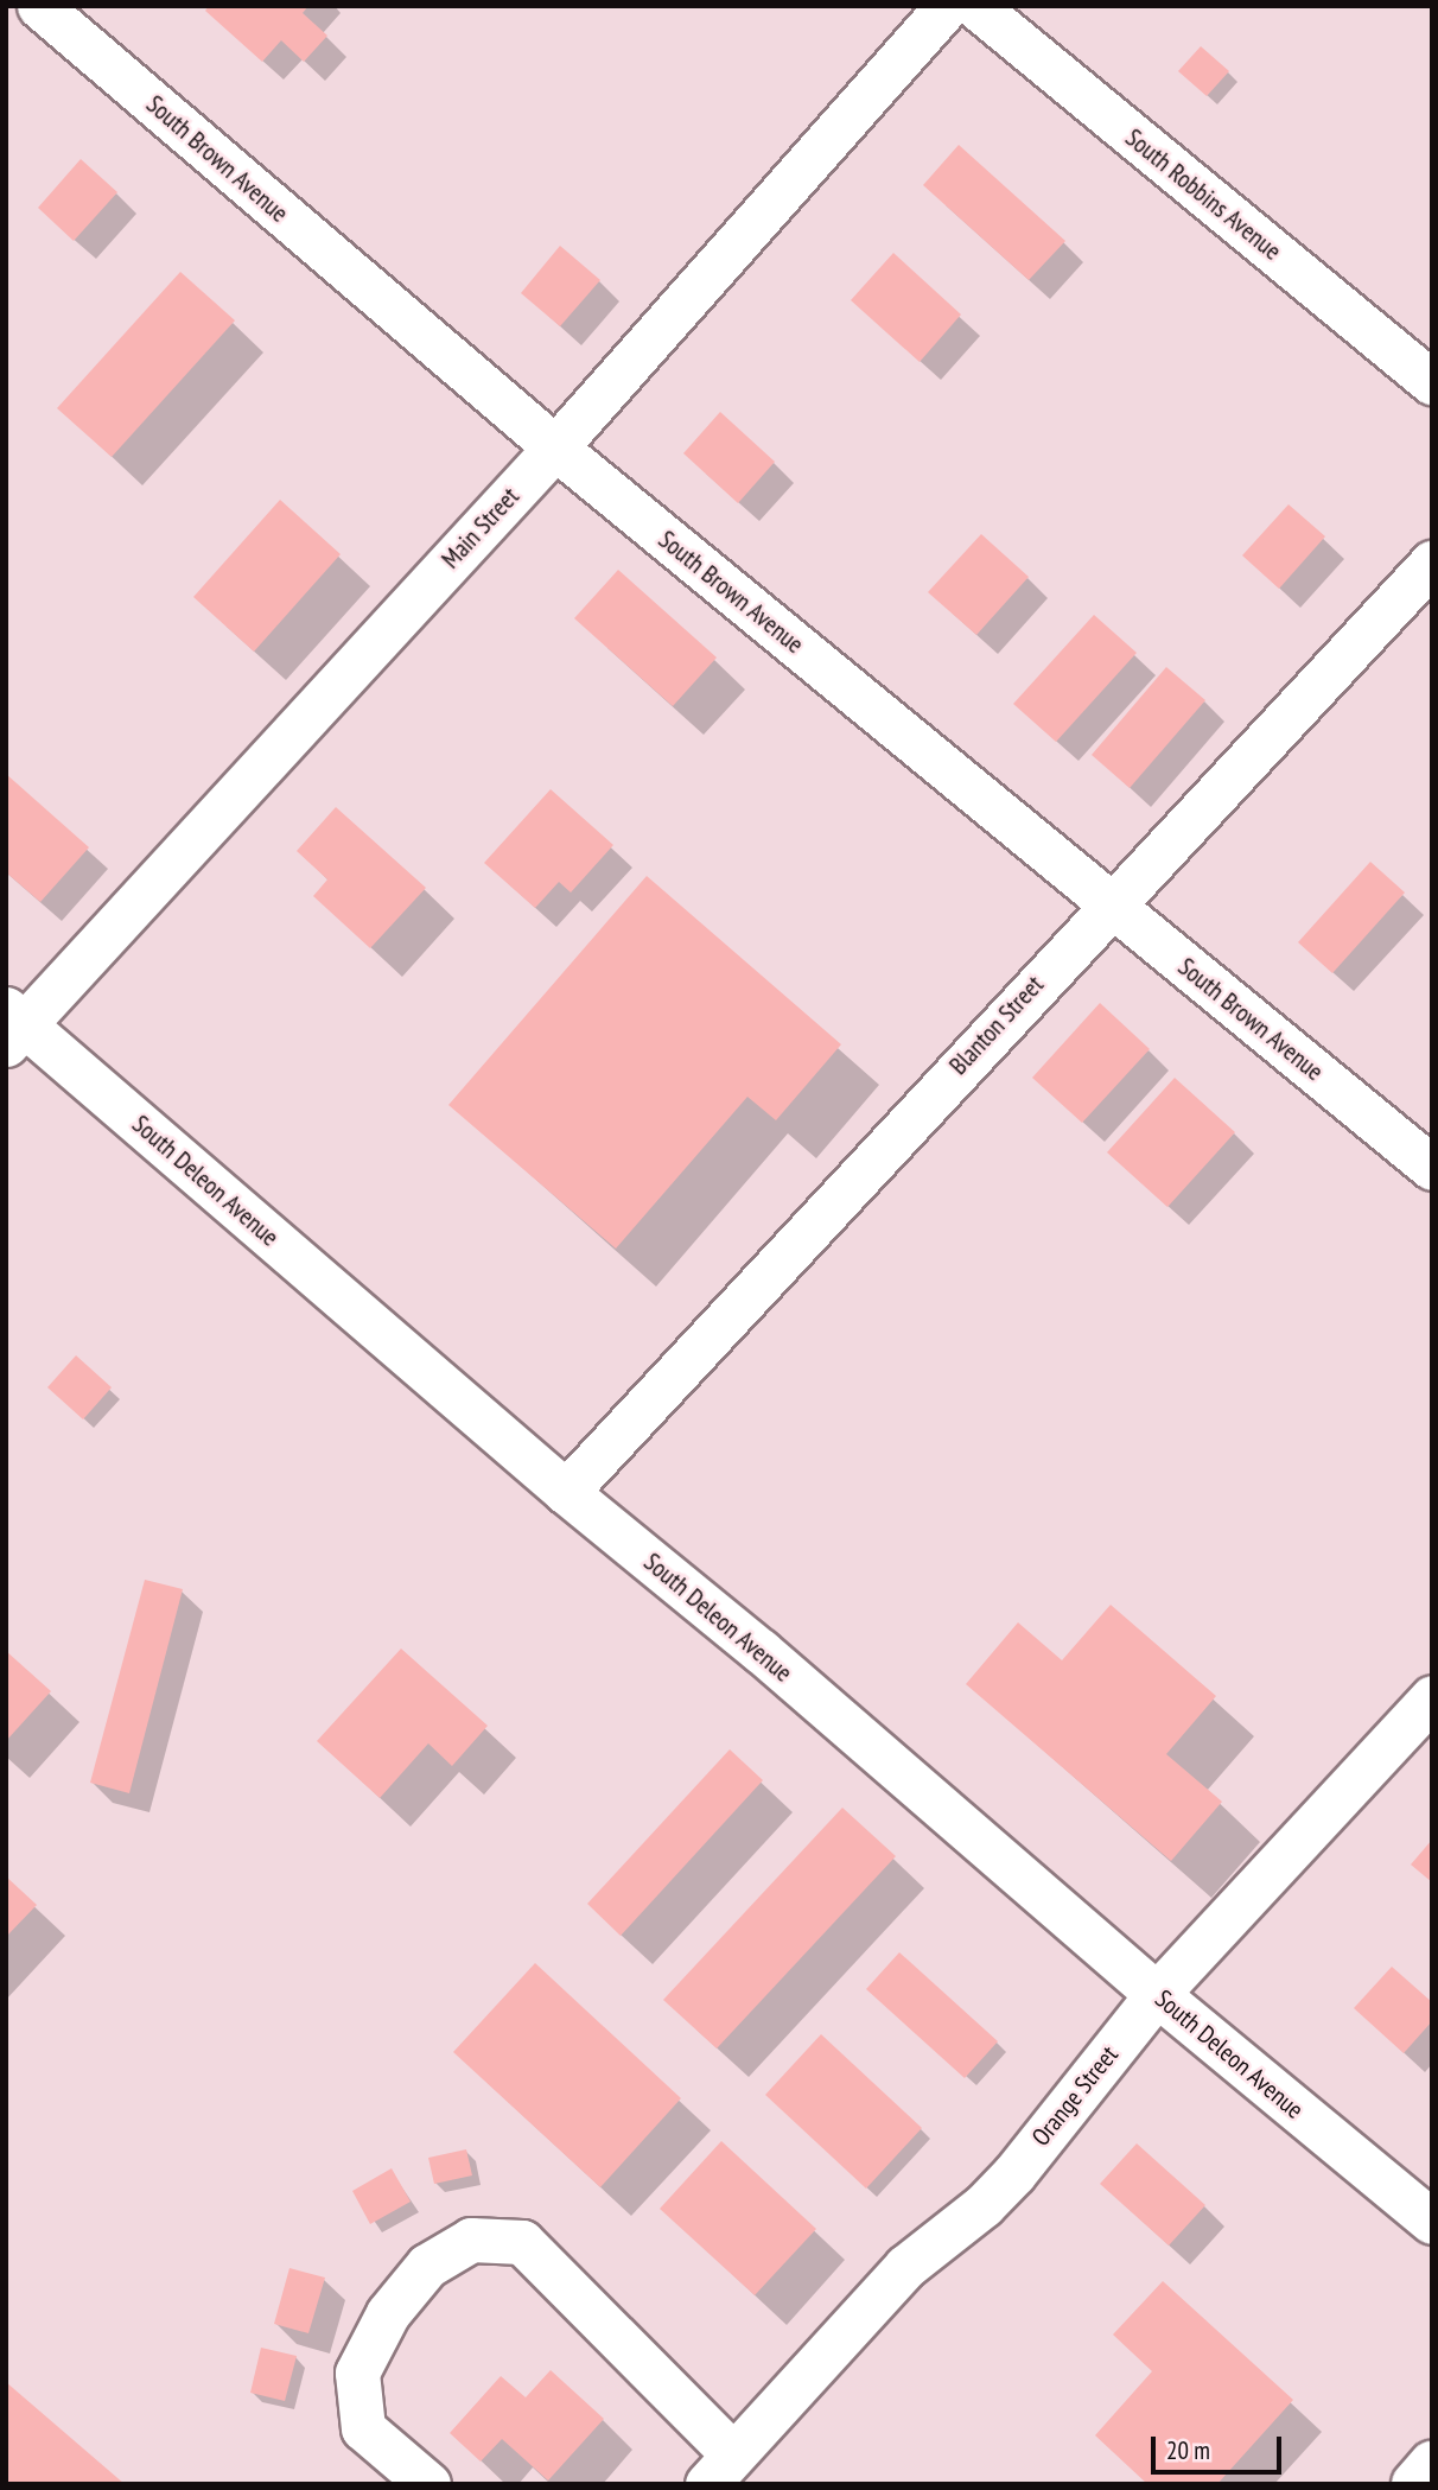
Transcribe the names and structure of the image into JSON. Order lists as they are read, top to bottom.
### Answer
{
  "streets": {
    "street": [
      "South Brown Avenue",
      "South Robbins Avenue",
      "Main Street",
      "Blanton Street",
      "South Deleon Avenue",
      "Orange Street"
    ]
  },
  "crossings": [
    ["South Brown Avenue", "Main Street"],
    ["South Brown Avenue", "Blanton Street"],
    ["Main Street", "South Deleon Avenue"],
    ["Blanton Street", "South Deleon Avenue"],
    ["South Deleon Avenue", "Orange Street"]
  ],
  "scale_bar": "20 m"
}
